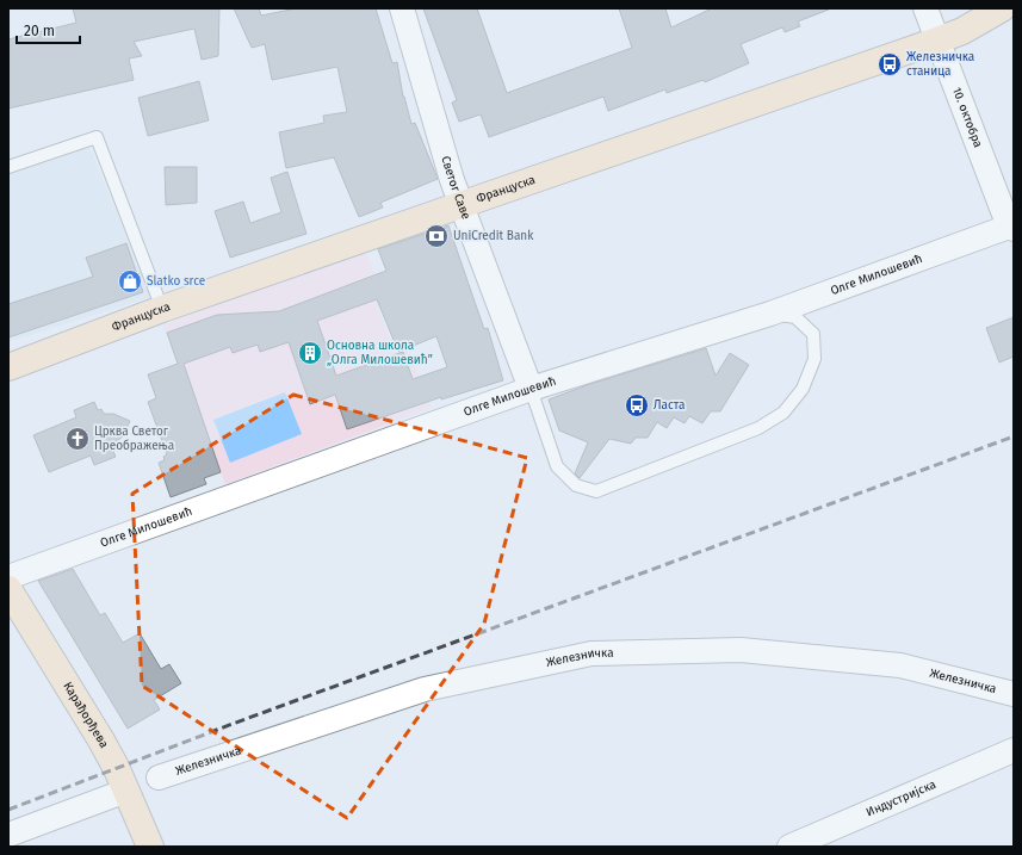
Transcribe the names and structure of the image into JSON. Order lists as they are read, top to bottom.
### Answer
{
  "streets": {
    "main road": ["Француска", "Карађорђева"],
    "street": [
      "10. октобра",
      "Светог Саве",
      "Олге Милошевић",
      "Железничка",
      "Индустријска"
    ]
  },
  "crossings": [
    ["10. октобра", "Француска"],
    ["10. октобра", "Олге Милошевић"],
    ["Светог Саве", "Француска"],
    ["Светог Саве", "Олге Милошевић"]
  ],
  "places": {
    "bus stop": ["Железничка станица", "Ласта"],
    "bank": ["UniCredit Bank"],
    "shop": ["Slatko srce"],
    "building": ["Основна школа „Олга Милошевић”"],
    "church": ["Црква Светог Преображења"]
  },
  "scale_bar": "20 m"
}
